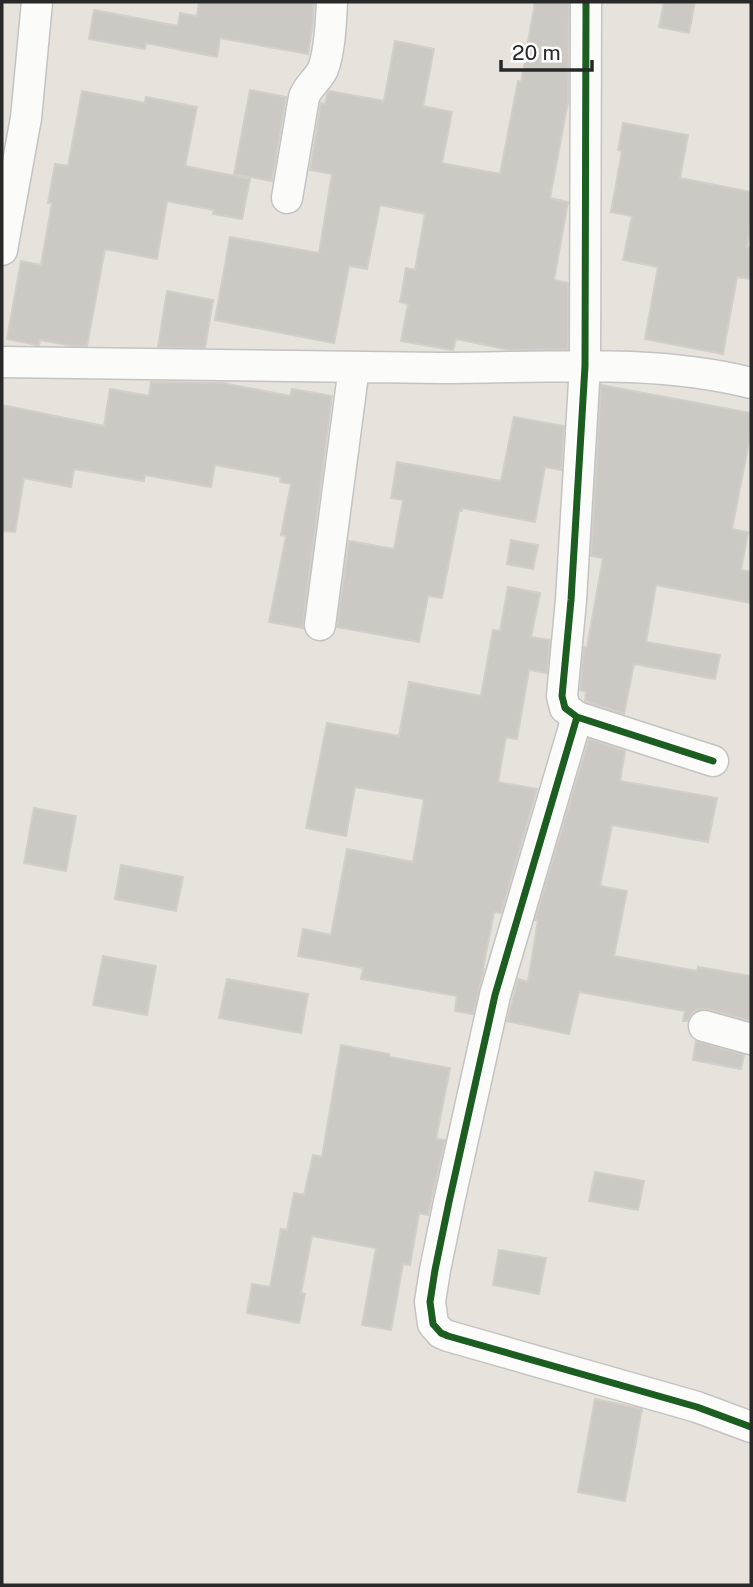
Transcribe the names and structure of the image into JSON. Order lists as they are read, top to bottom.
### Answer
{
  "scale_bar": "20 m"
}
